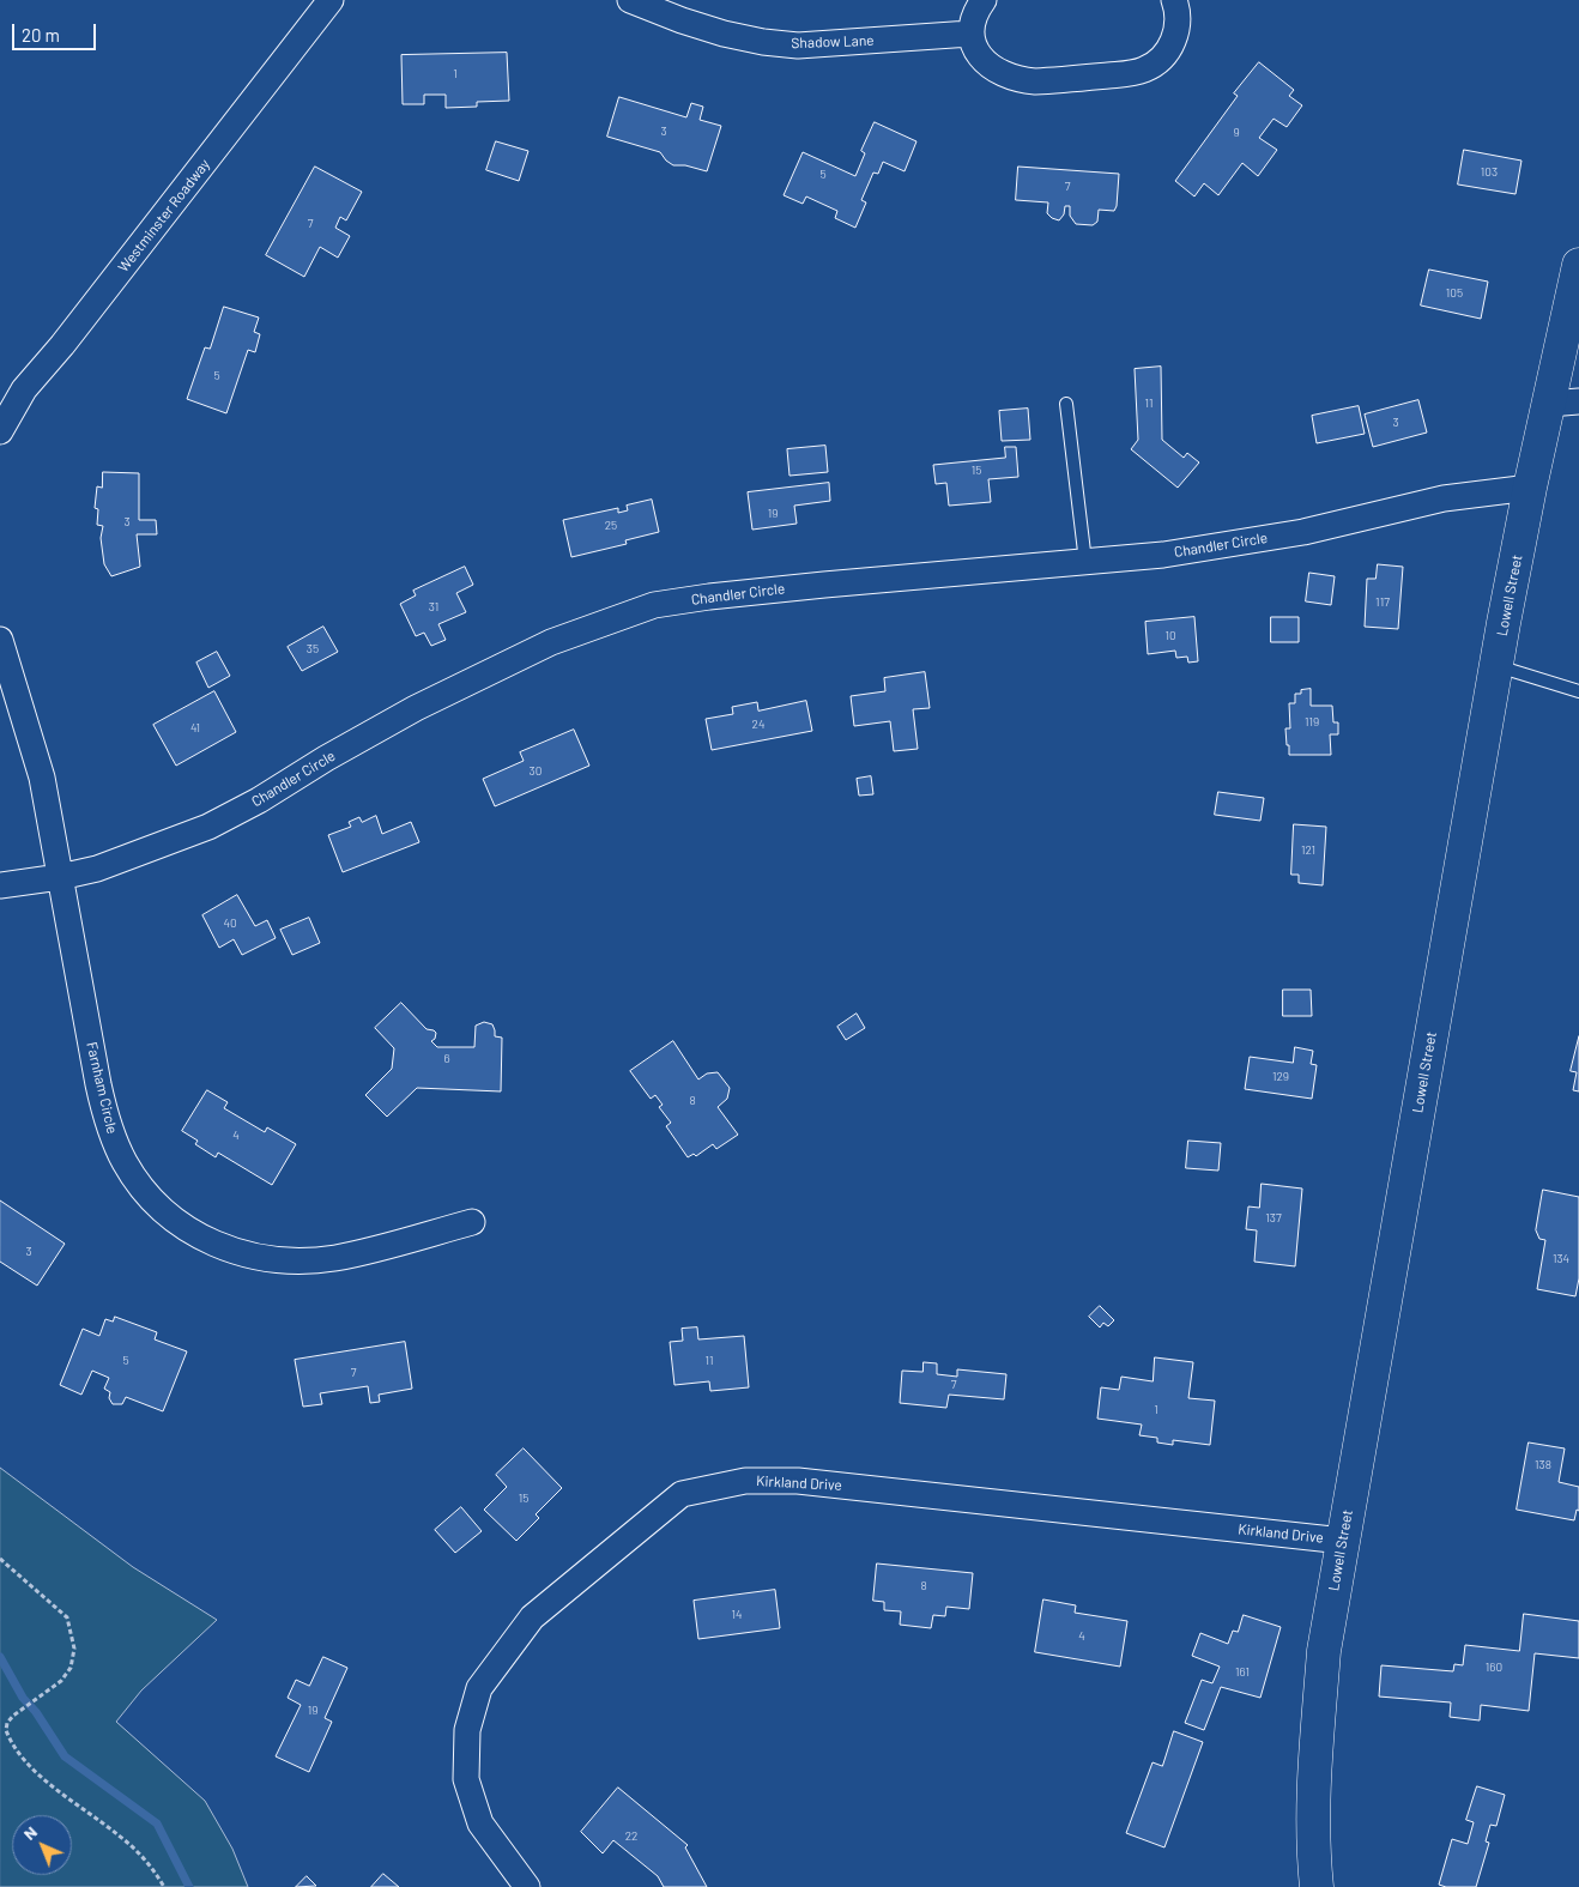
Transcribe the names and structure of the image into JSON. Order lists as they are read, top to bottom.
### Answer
{
  "streets": {
    "main road": ["Lowell Street"],
    "street": [
      "Shadow Lane",
      "Westminster Roadway",
      "Chandler Circle",
      "Farnham Circle",
      "Kirkland Drive"
    ]
  },
  "crossings": [
    ["Chandler Circle", "Lowell Street"],
    ["Chandler Circle", "Farnham Circle"],
    ["Lowell Street", "Kirkland Drive"]
  ],
  "house_numbers": [
    "1",
    "3",
    "9",
    "103",
    "5",
    "7",
    "7",
    "105",
    "5",
    "11",
    "3",
    "15",
    "19",
    "3",
    "25",
    "117",
    "31",
    "10",
    "35",
    "119",
    "24",
    "41",
    "30",
    "121",
    "40",
    "6",
    "129",
    "8",
    "4",
    "137",
    "3",
    "134",
    "5",
    "11",
    "7",
    "7",
    "1",
    "138",
    "15",
    "8",
    "14",
    "4",
    "160",
    "161",
    "19",
    "22"
  ],
  "scale_bar": "20 m",
  "north": "top left"
}
